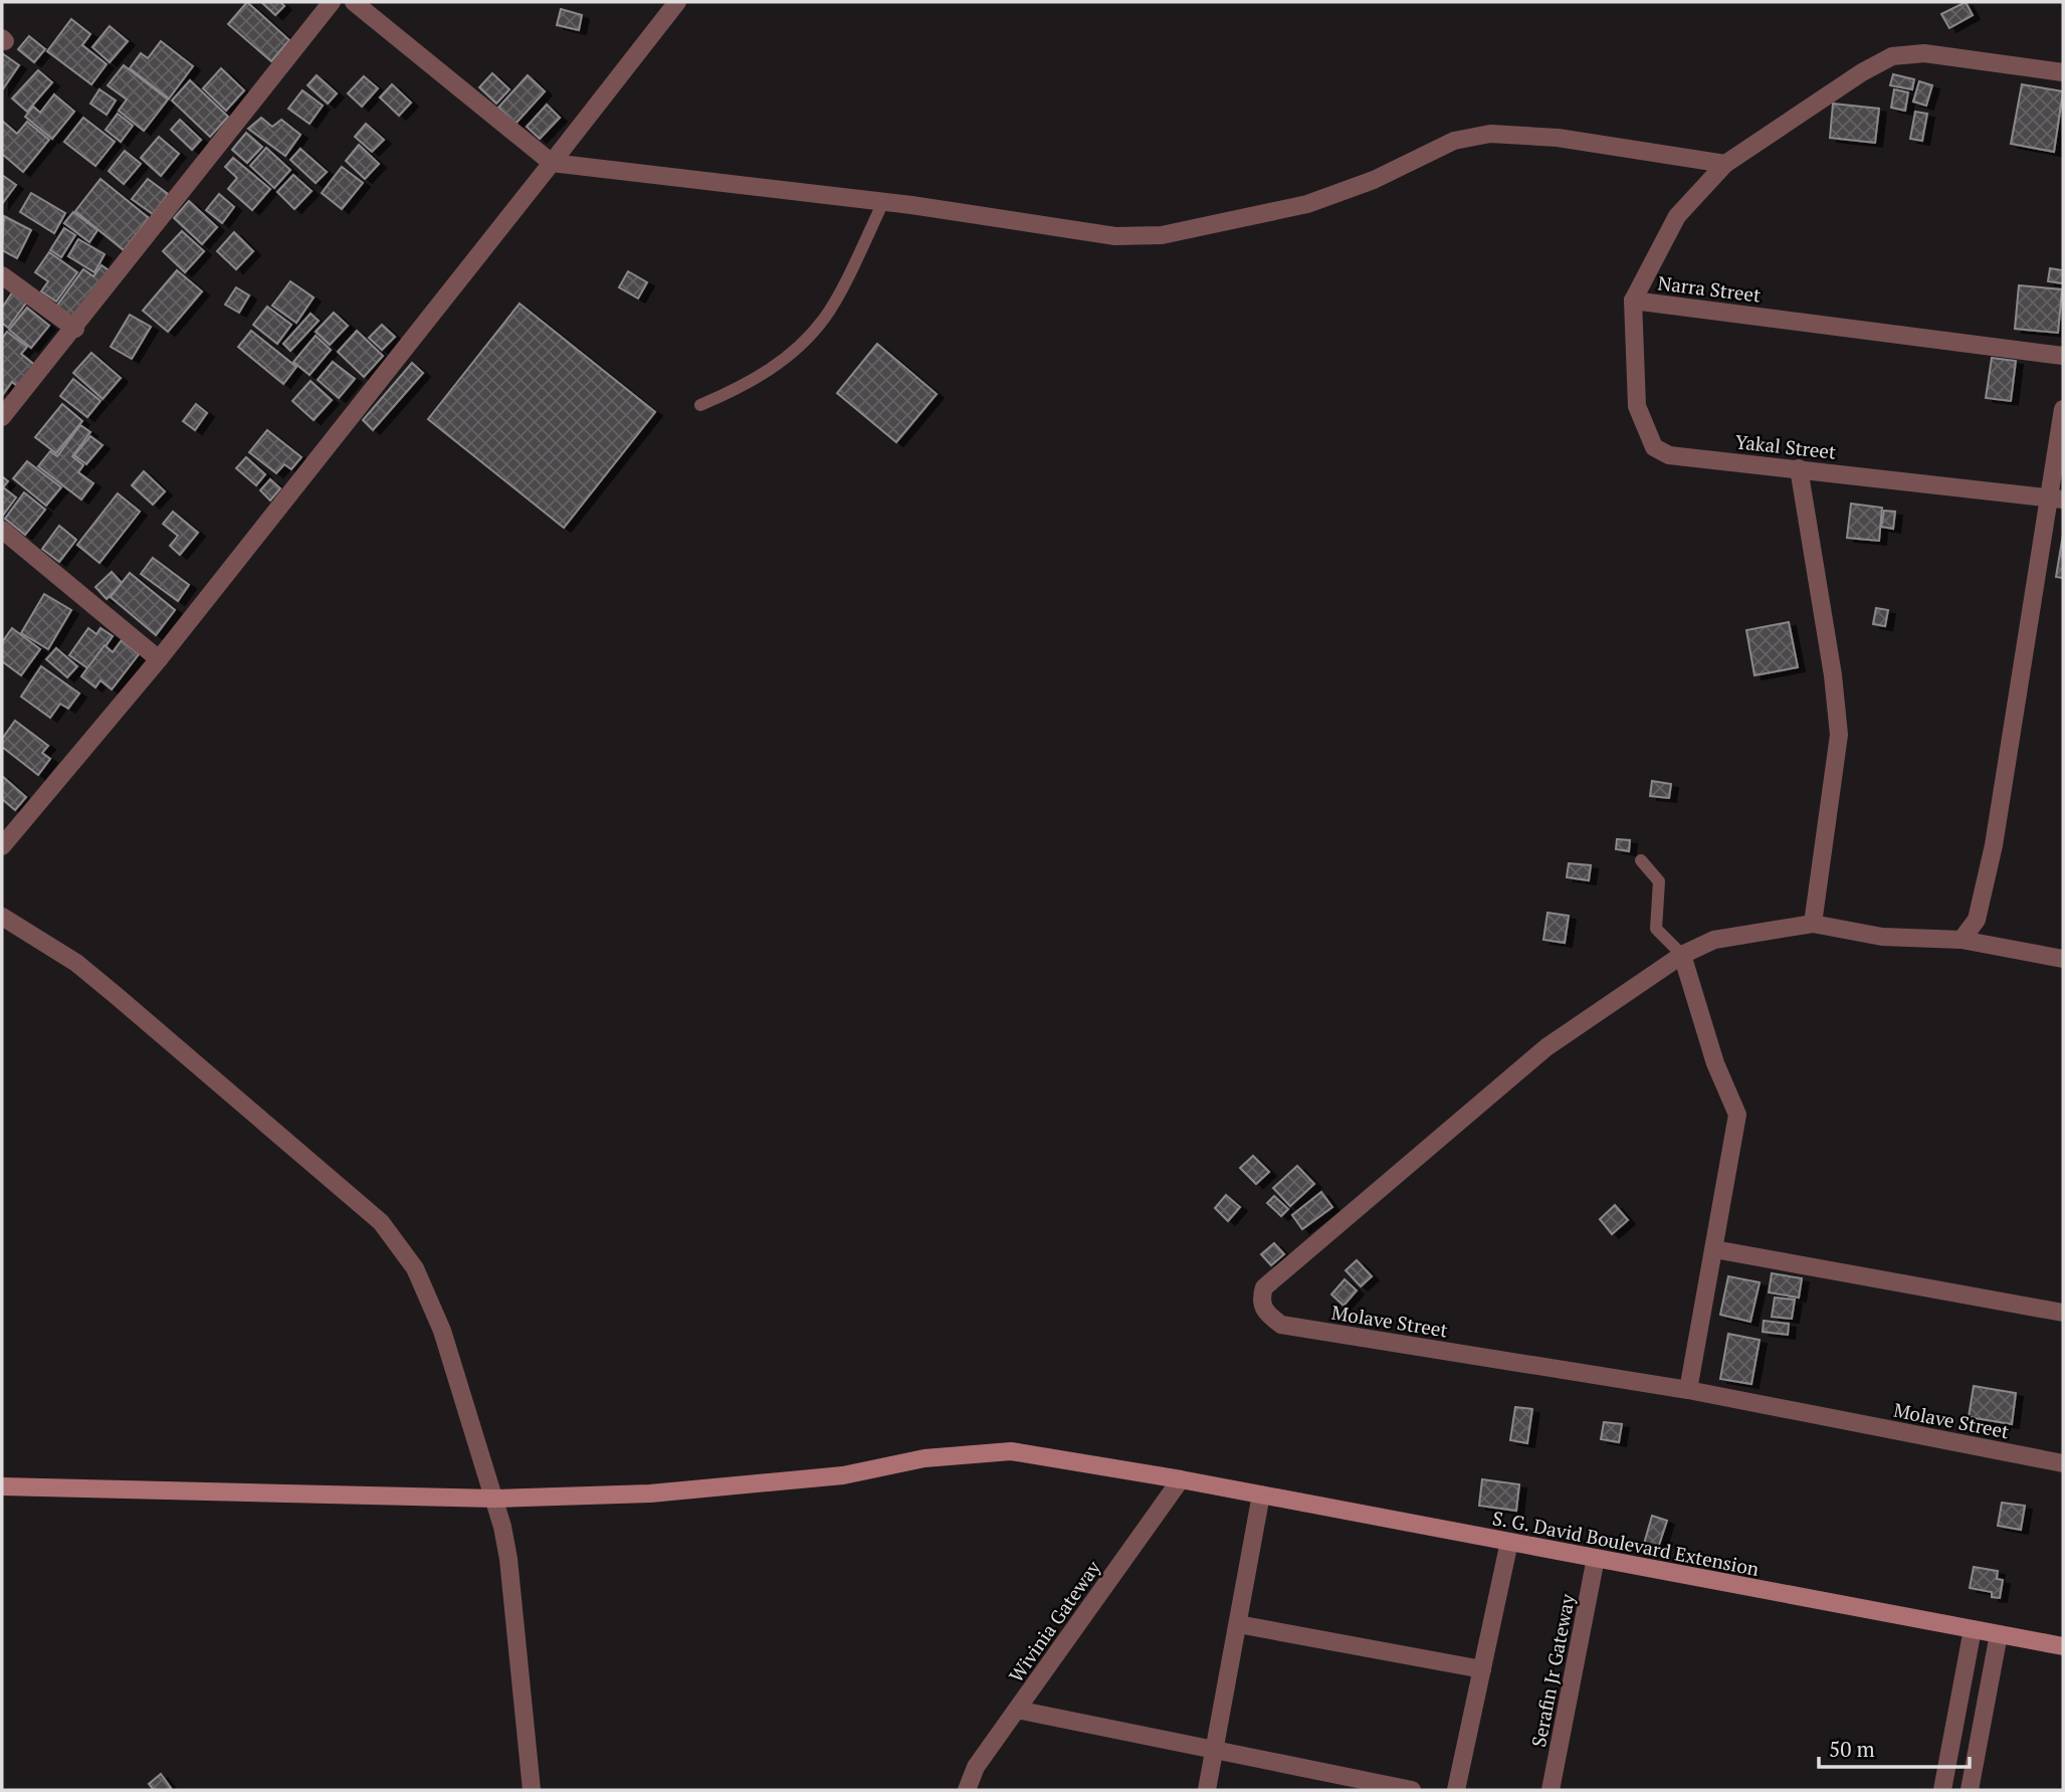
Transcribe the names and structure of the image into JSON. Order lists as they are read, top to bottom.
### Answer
{
  "streets": {
    "street": [
      "Narra Street",
      "Yakal Street",
      "Molave Street",
      "S. G. David Boulevard Extension",
      "Wivinia Gateway",
      "Serafin Jr Gateway"
    ]
  },
  "crossings": [
    ["Narra Street", "Yakal Street"],
    ["S. G. David Boulevard Extension", "Wivinia Gateway"],
    ["S. G. David Boulevard Extension", "Serafin Jr Gateway"]
  ],
  "scale_bar": "50 m"
}
